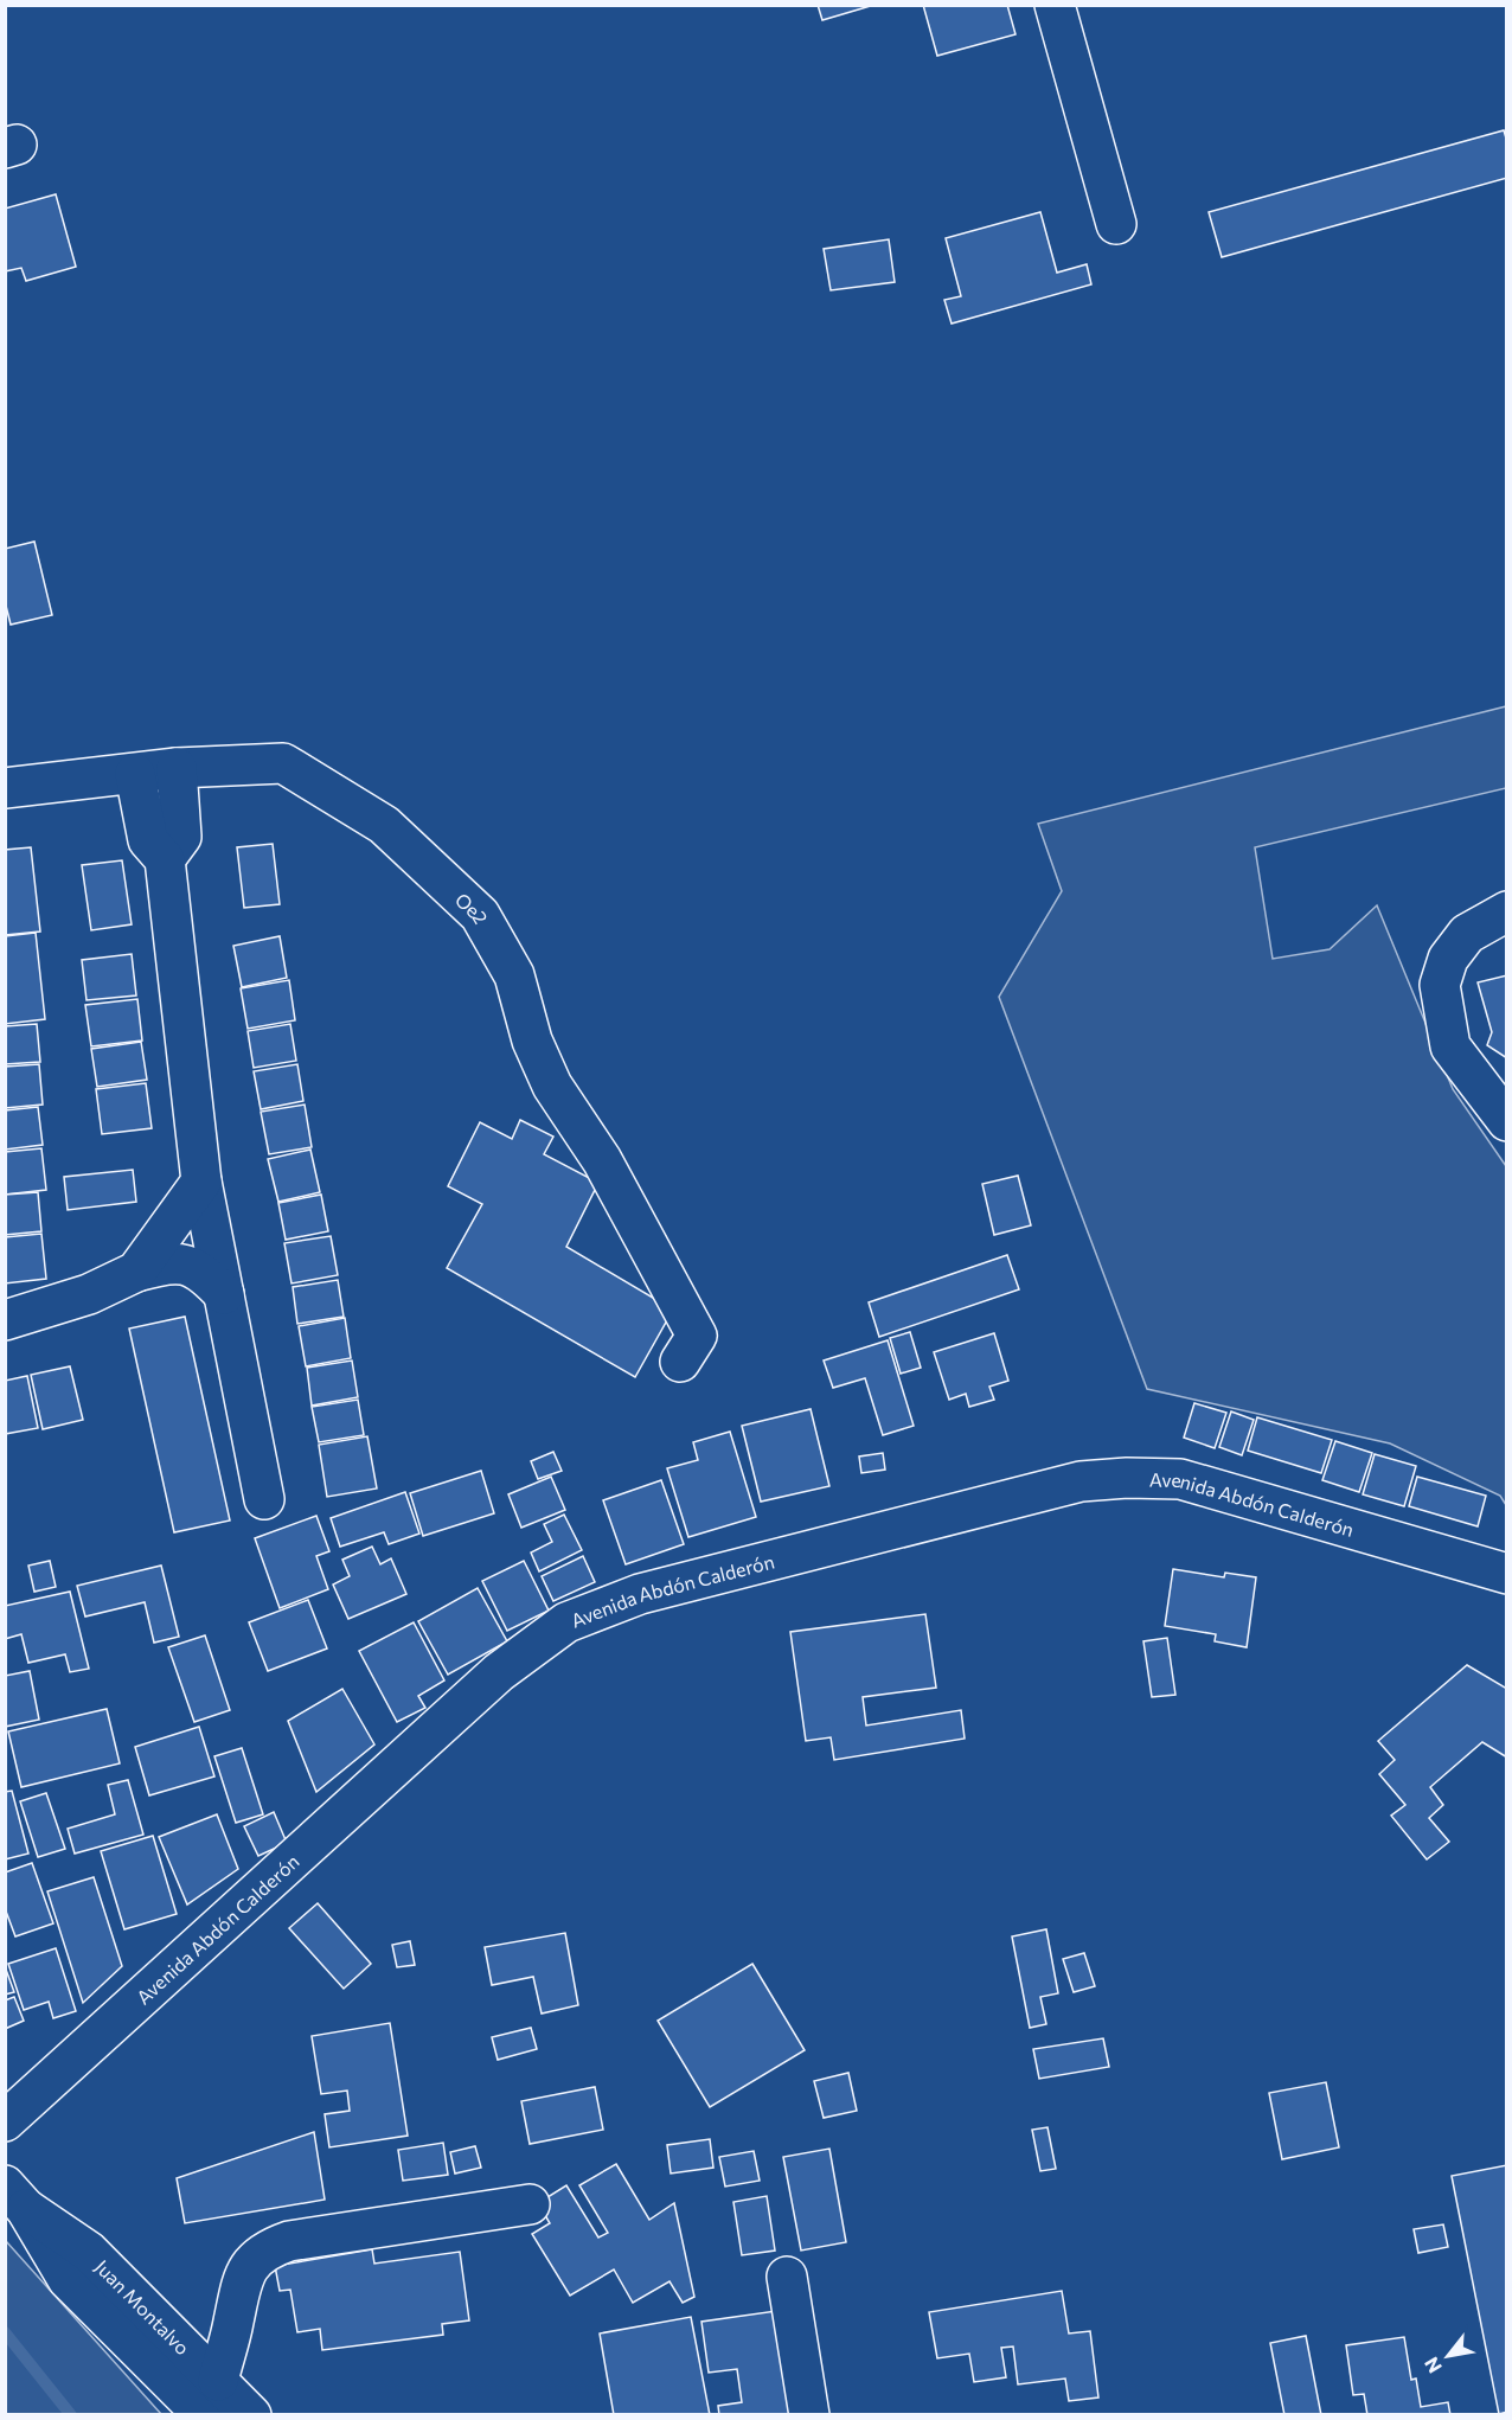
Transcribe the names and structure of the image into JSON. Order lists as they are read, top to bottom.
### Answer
{
  "streets": {
    "street": ["Oe2", "Avenida Abdón Calderón", "Juan Montalvo"]
  },
  "north": "bottom left"
}
